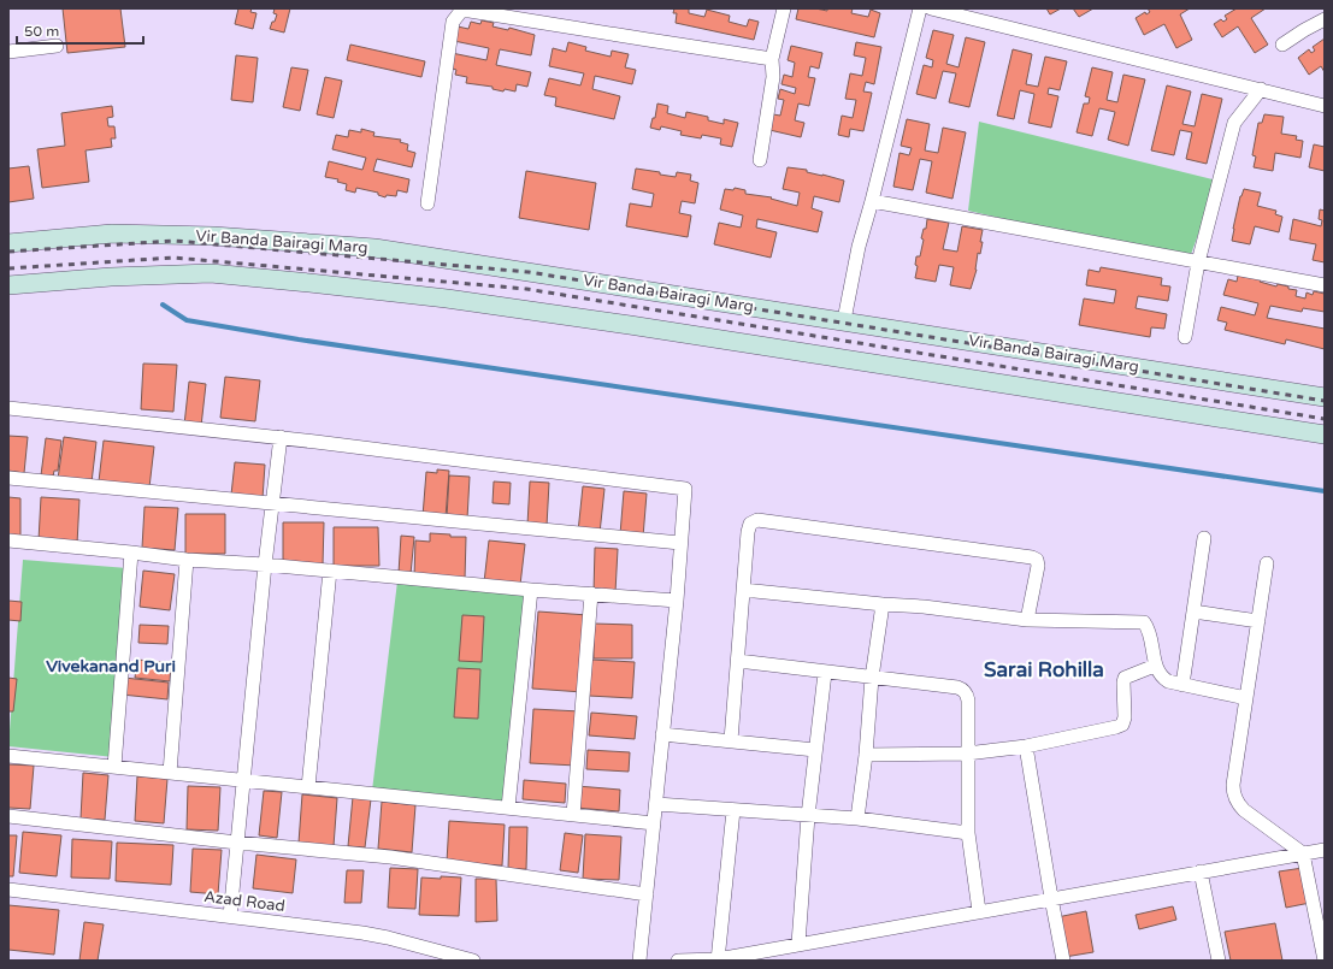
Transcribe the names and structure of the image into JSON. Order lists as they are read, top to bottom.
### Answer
{
  "streets": {
    "main road": ["Vir Banda Bairagi Marg"],
    "street": ["Azad Road"]
  },
  "districts": ["Vivekanand Puri", "Sarai Rohilla"],
  "scale_bar": "50 m"
}
